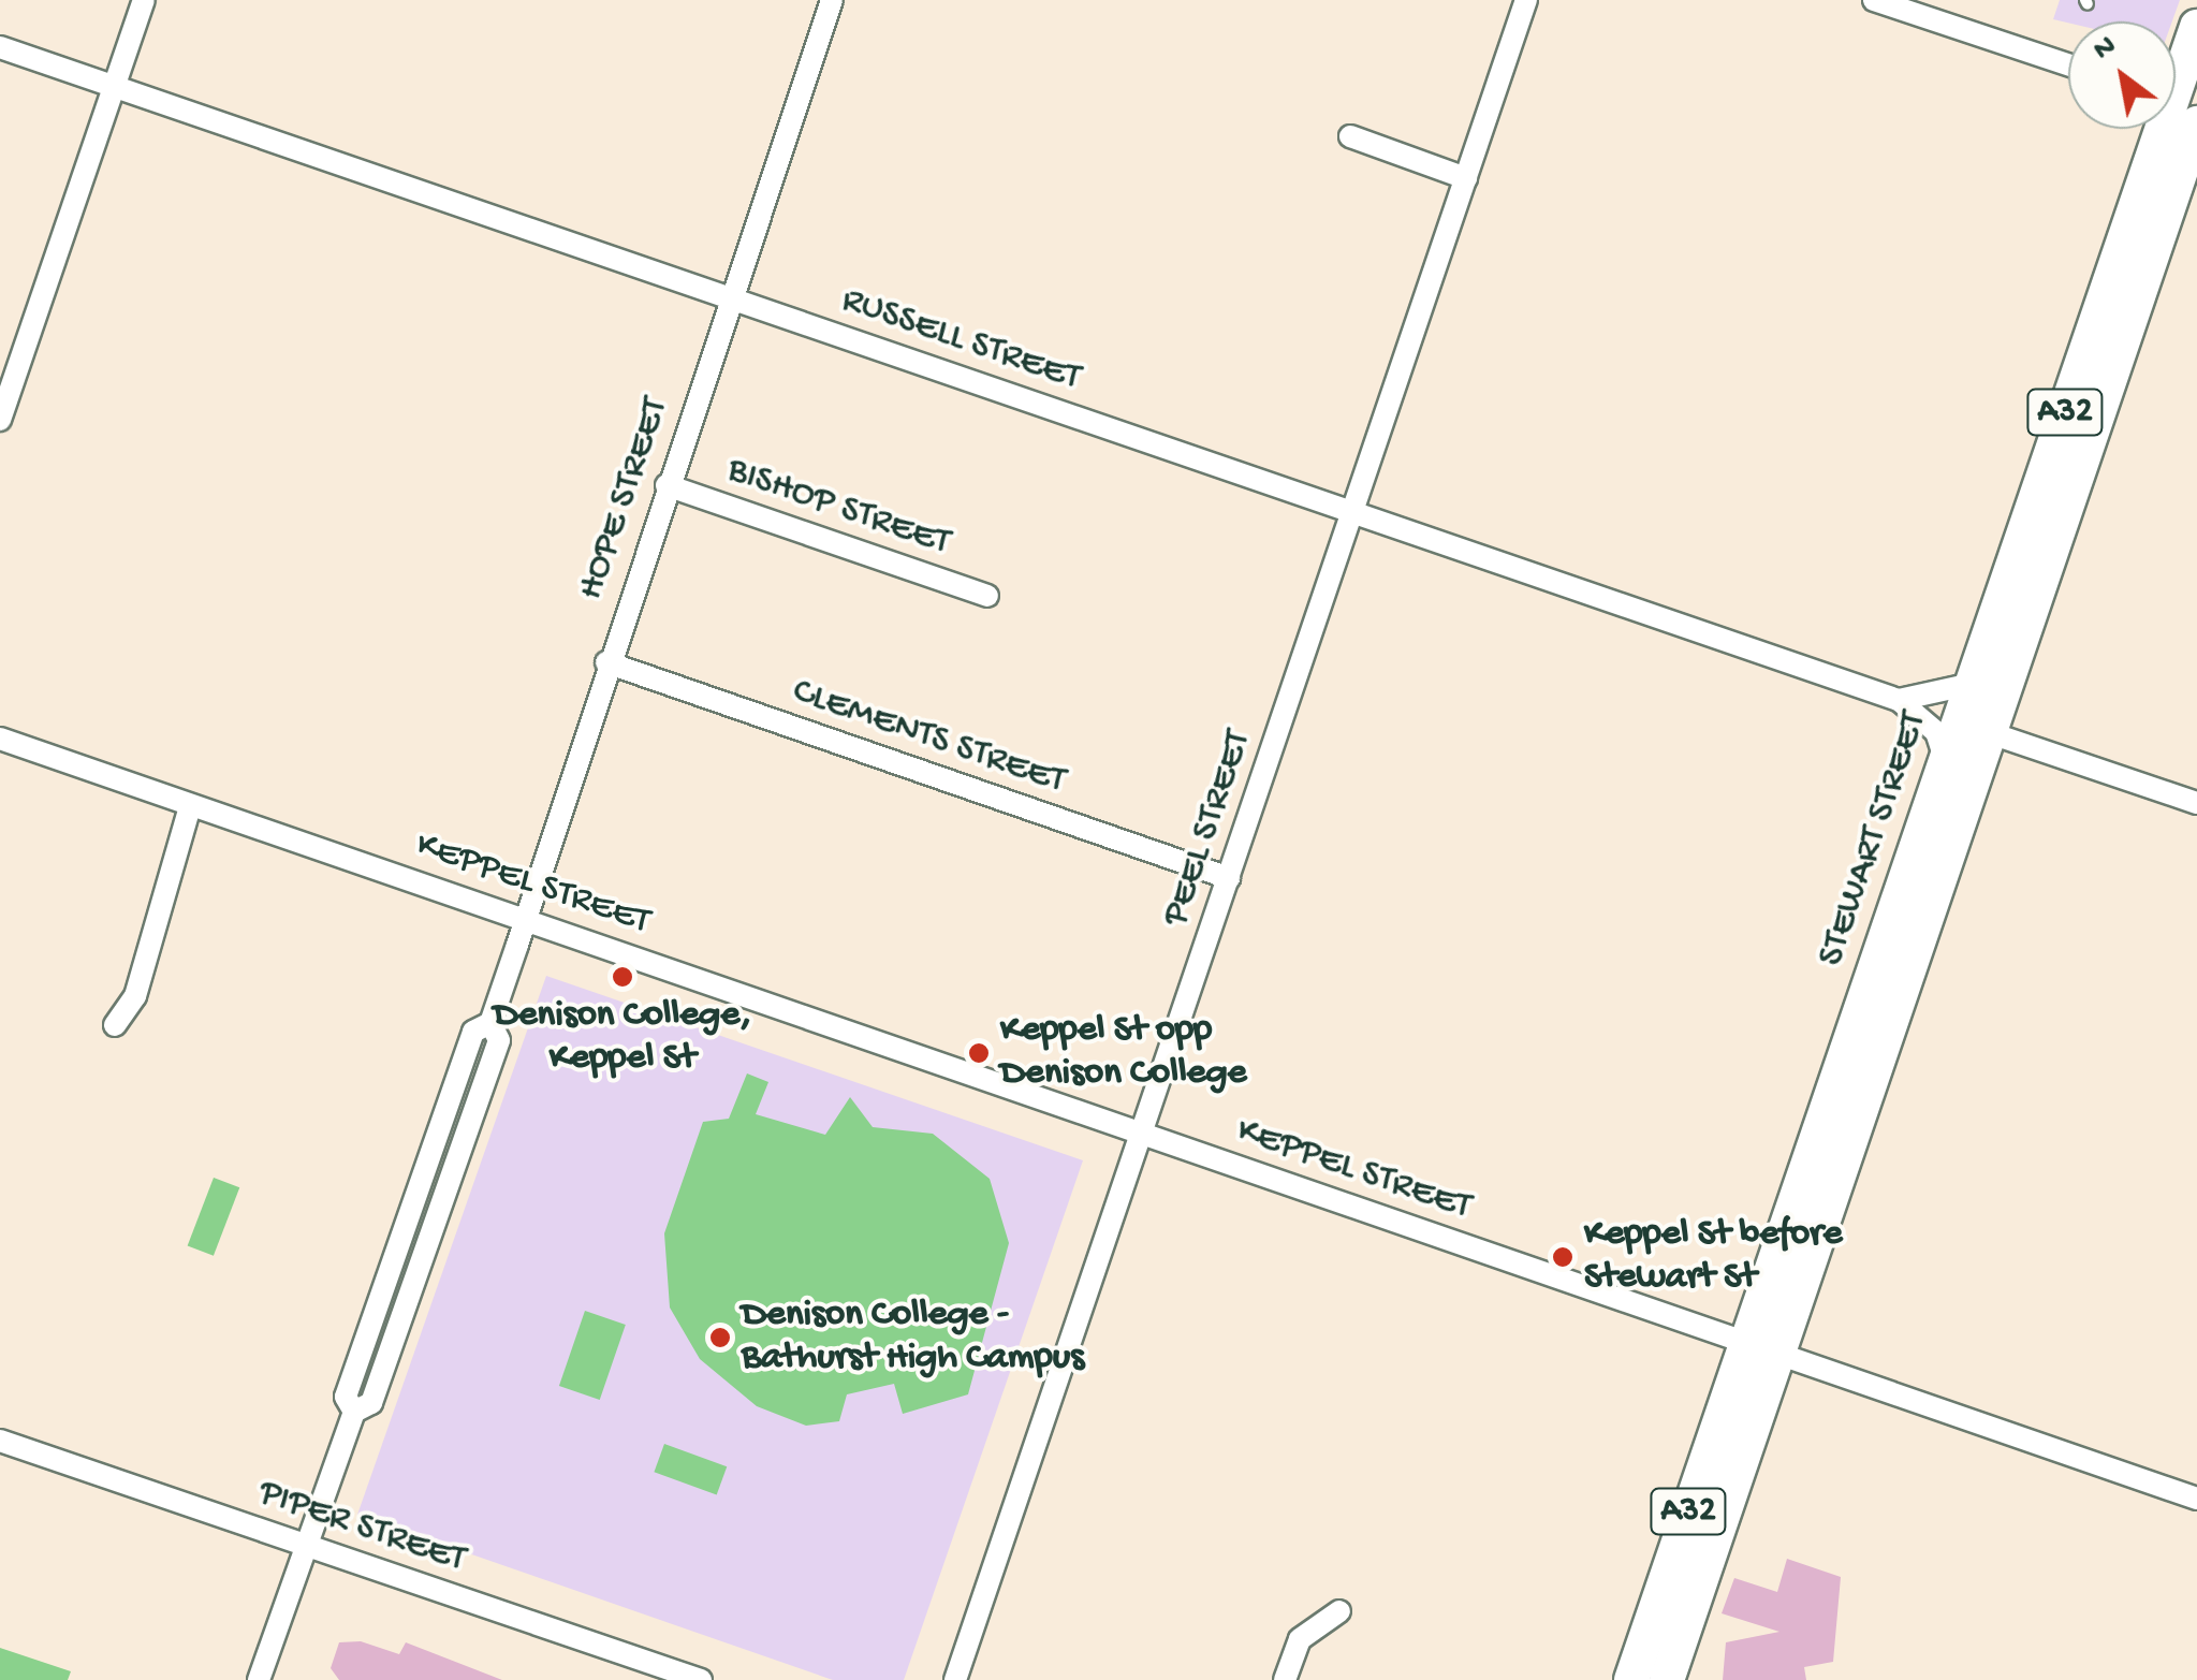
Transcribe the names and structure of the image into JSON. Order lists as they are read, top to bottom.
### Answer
{
  "streets": {
    "highway": ["A32", "STEWART STREET"],
    "street": [
      "RUSSELL STREET",
      "HOPE STREET",
      "BISHOP STREET",
      "CLEMENTS STREET",
      "PEEL STREET",
      "KEPPEL STREET",
      "PIPER STREET"
    ]
  },
  "crossings": [
    ["RUSSELL STREET", "HOPE STREET"],
    ["RUSSELL STREET", "PEEL STREET"],
    ["RUSSELL STREET", "STEWART STREET"],
    ["HOPE STREET", "BISHOP STREET"],
    ["HOPE STREET", "CLEMENTS STREET"],
    ["HOPE STREET", "KEPPEL STREET"],
    ["HOPE STREET", "PIPER STREET"],
    ["CLEMENTS STREET", "PEEL STREET"],
    ["PEEL STREET", "KEPPEL STREET"],
    ["STEWART STREET", "KEPPEL STREET"]
  ],
  "places": [
    "Denison College, Keppel St",
    "Keppel St opp Denison College",
    "Keppel St before Stewart St",
    "Denison College - Bathurst High Campus"
  ],
  "north": "top left"
}
